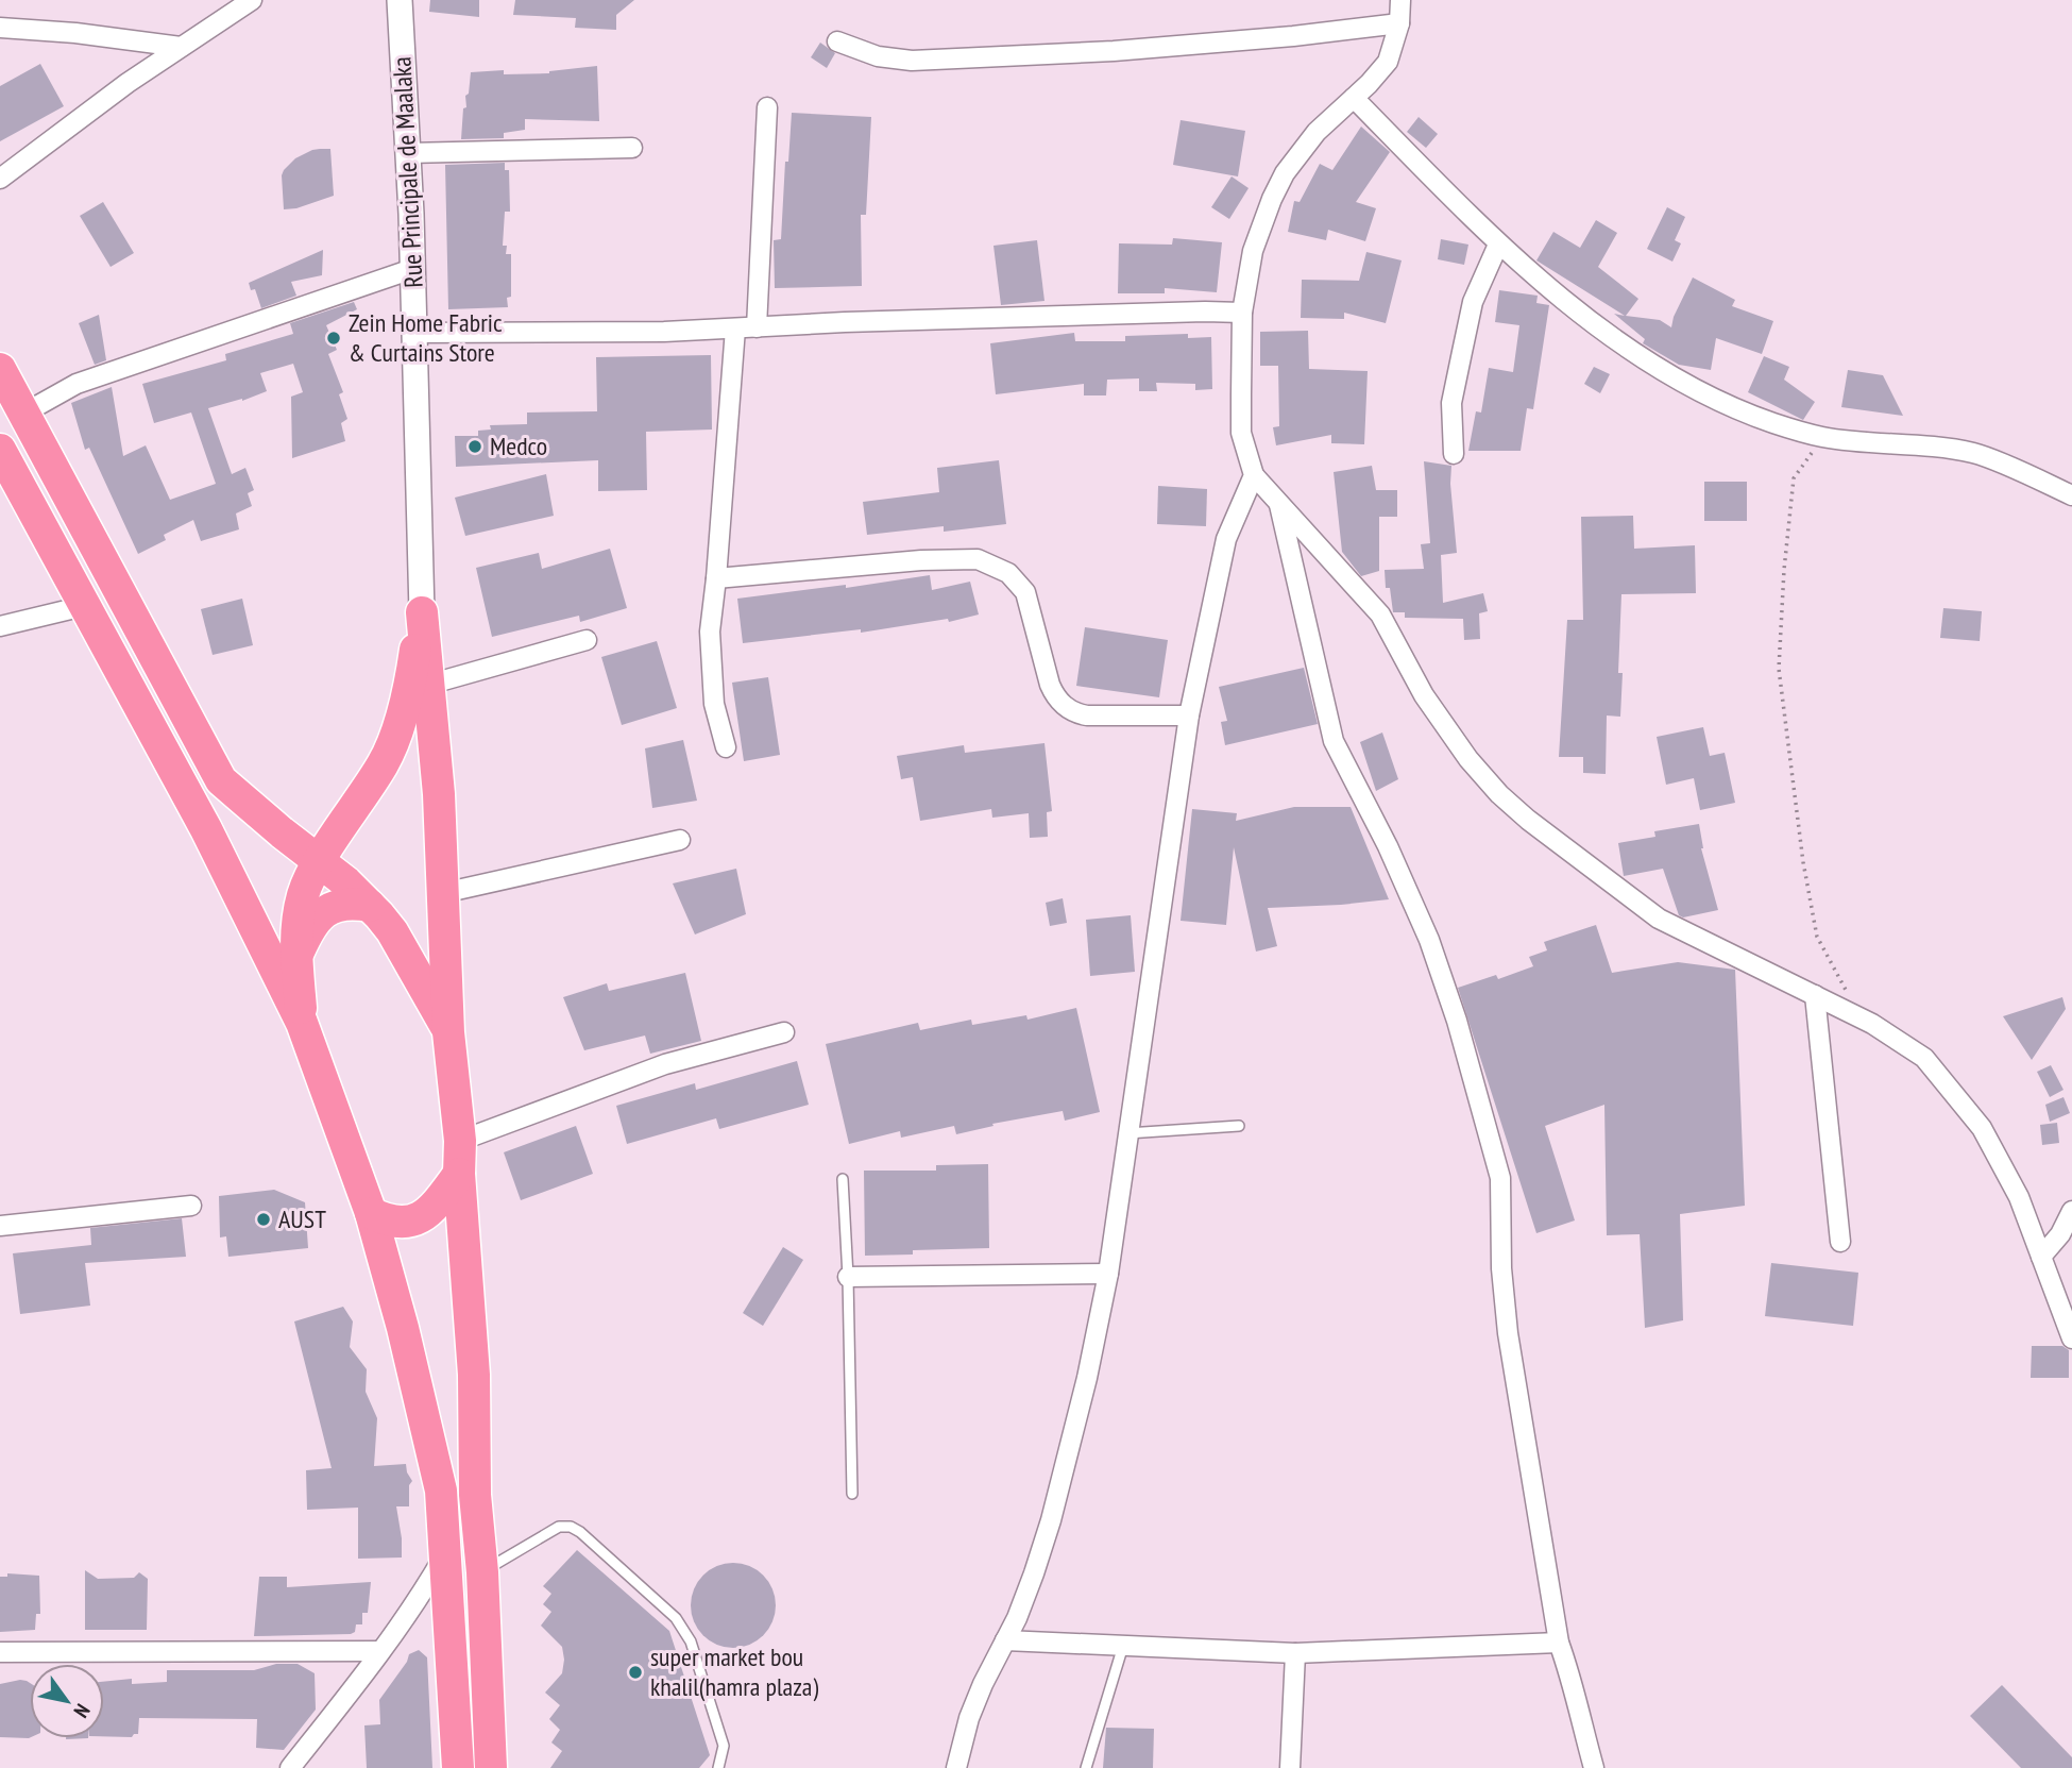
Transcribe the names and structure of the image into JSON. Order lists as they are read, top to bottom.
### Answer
{
  "streets": {
    "main road": ["Rue Principale de Maalaka"]
  },
  "places": [
    "Zein Home Fabric & Curtains Store",
    "Medco",
    "AUST",
    "super market bou khalil(hamra plaza)"
  ],
  "north": "bottom right"
}
